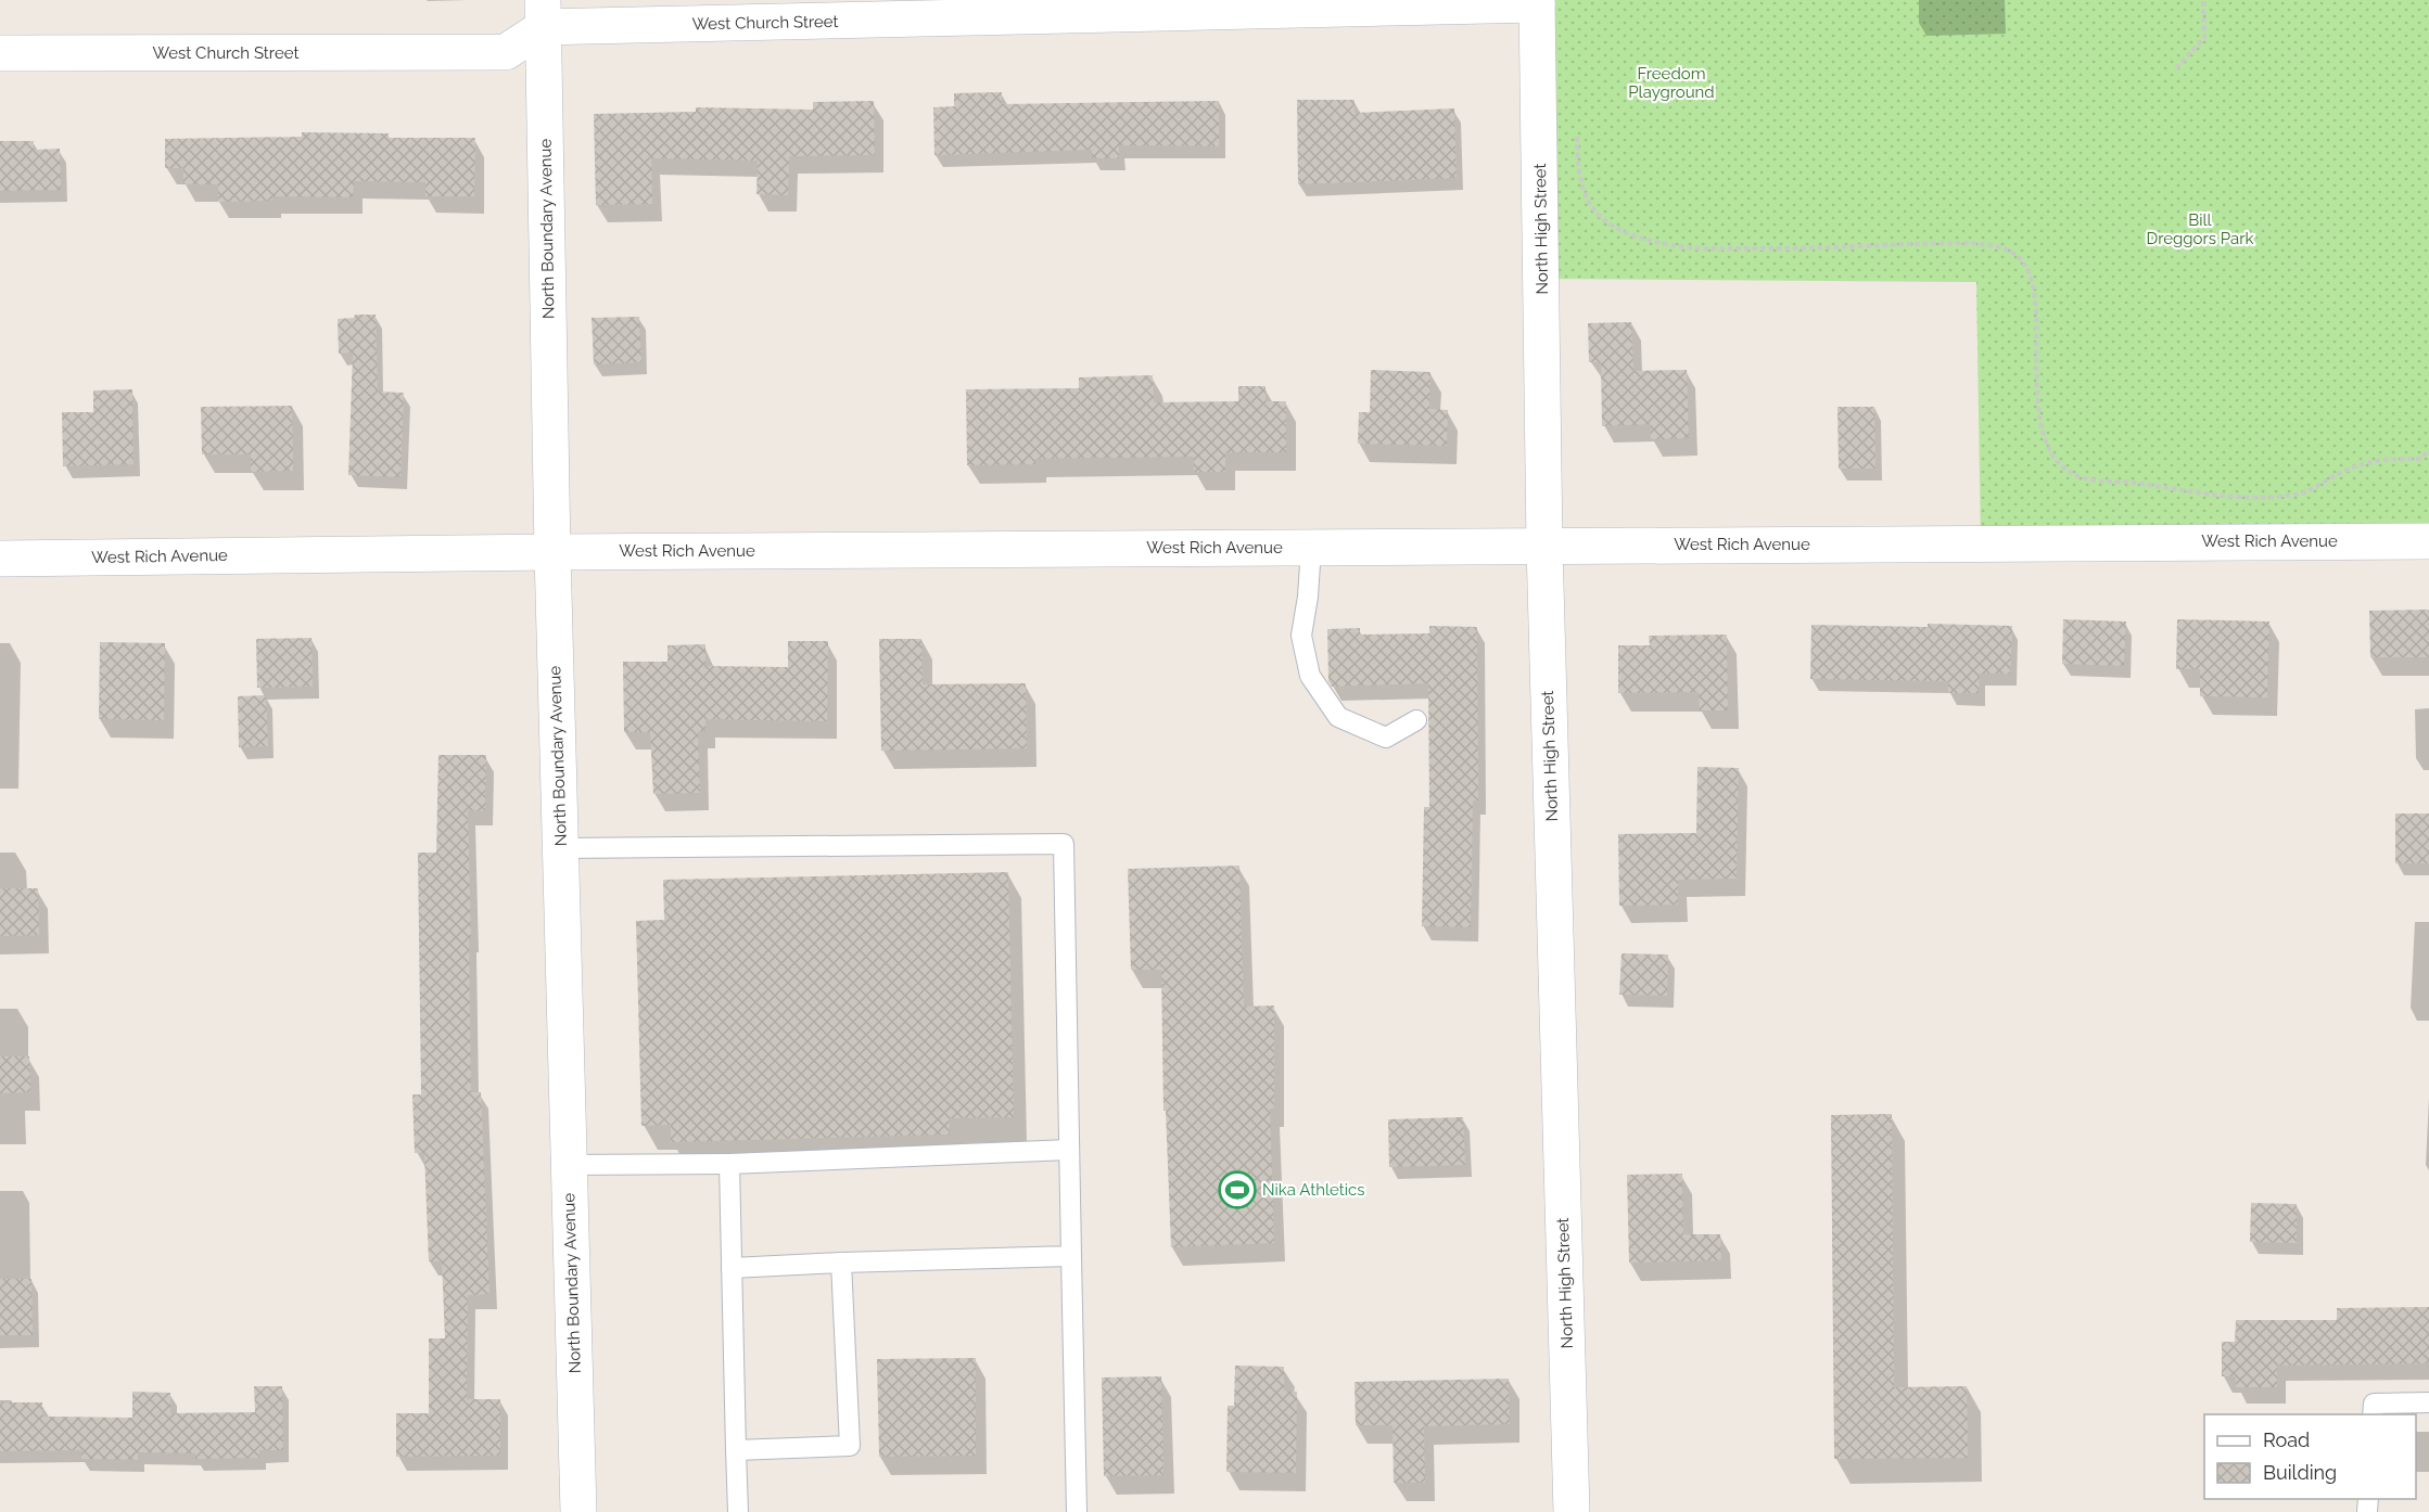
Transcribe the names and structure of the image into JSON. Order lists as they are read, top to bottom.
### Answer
{
  "streets": {
    "street": [
      "West Church Street",
      "North Boundary Avenue",
      "North High Street",
      "West Rich Avenue"
    ]
  },
  "crossings": [
    ["West Church Street", "North Boundary Avenue"],
    ["West Church Street", "North High Street"],
    ["North Boundary Avenue", "West Rich Avenue"],
    ["North High Street", "West Rich Avenue"]
  ],
  "parks": ["Freedom Playground", "Bill Dreggors Park"],
  "places": {
    "sports": ["Nika Athletics"]
  },
  "legend": ["Road", "Building"]
}
